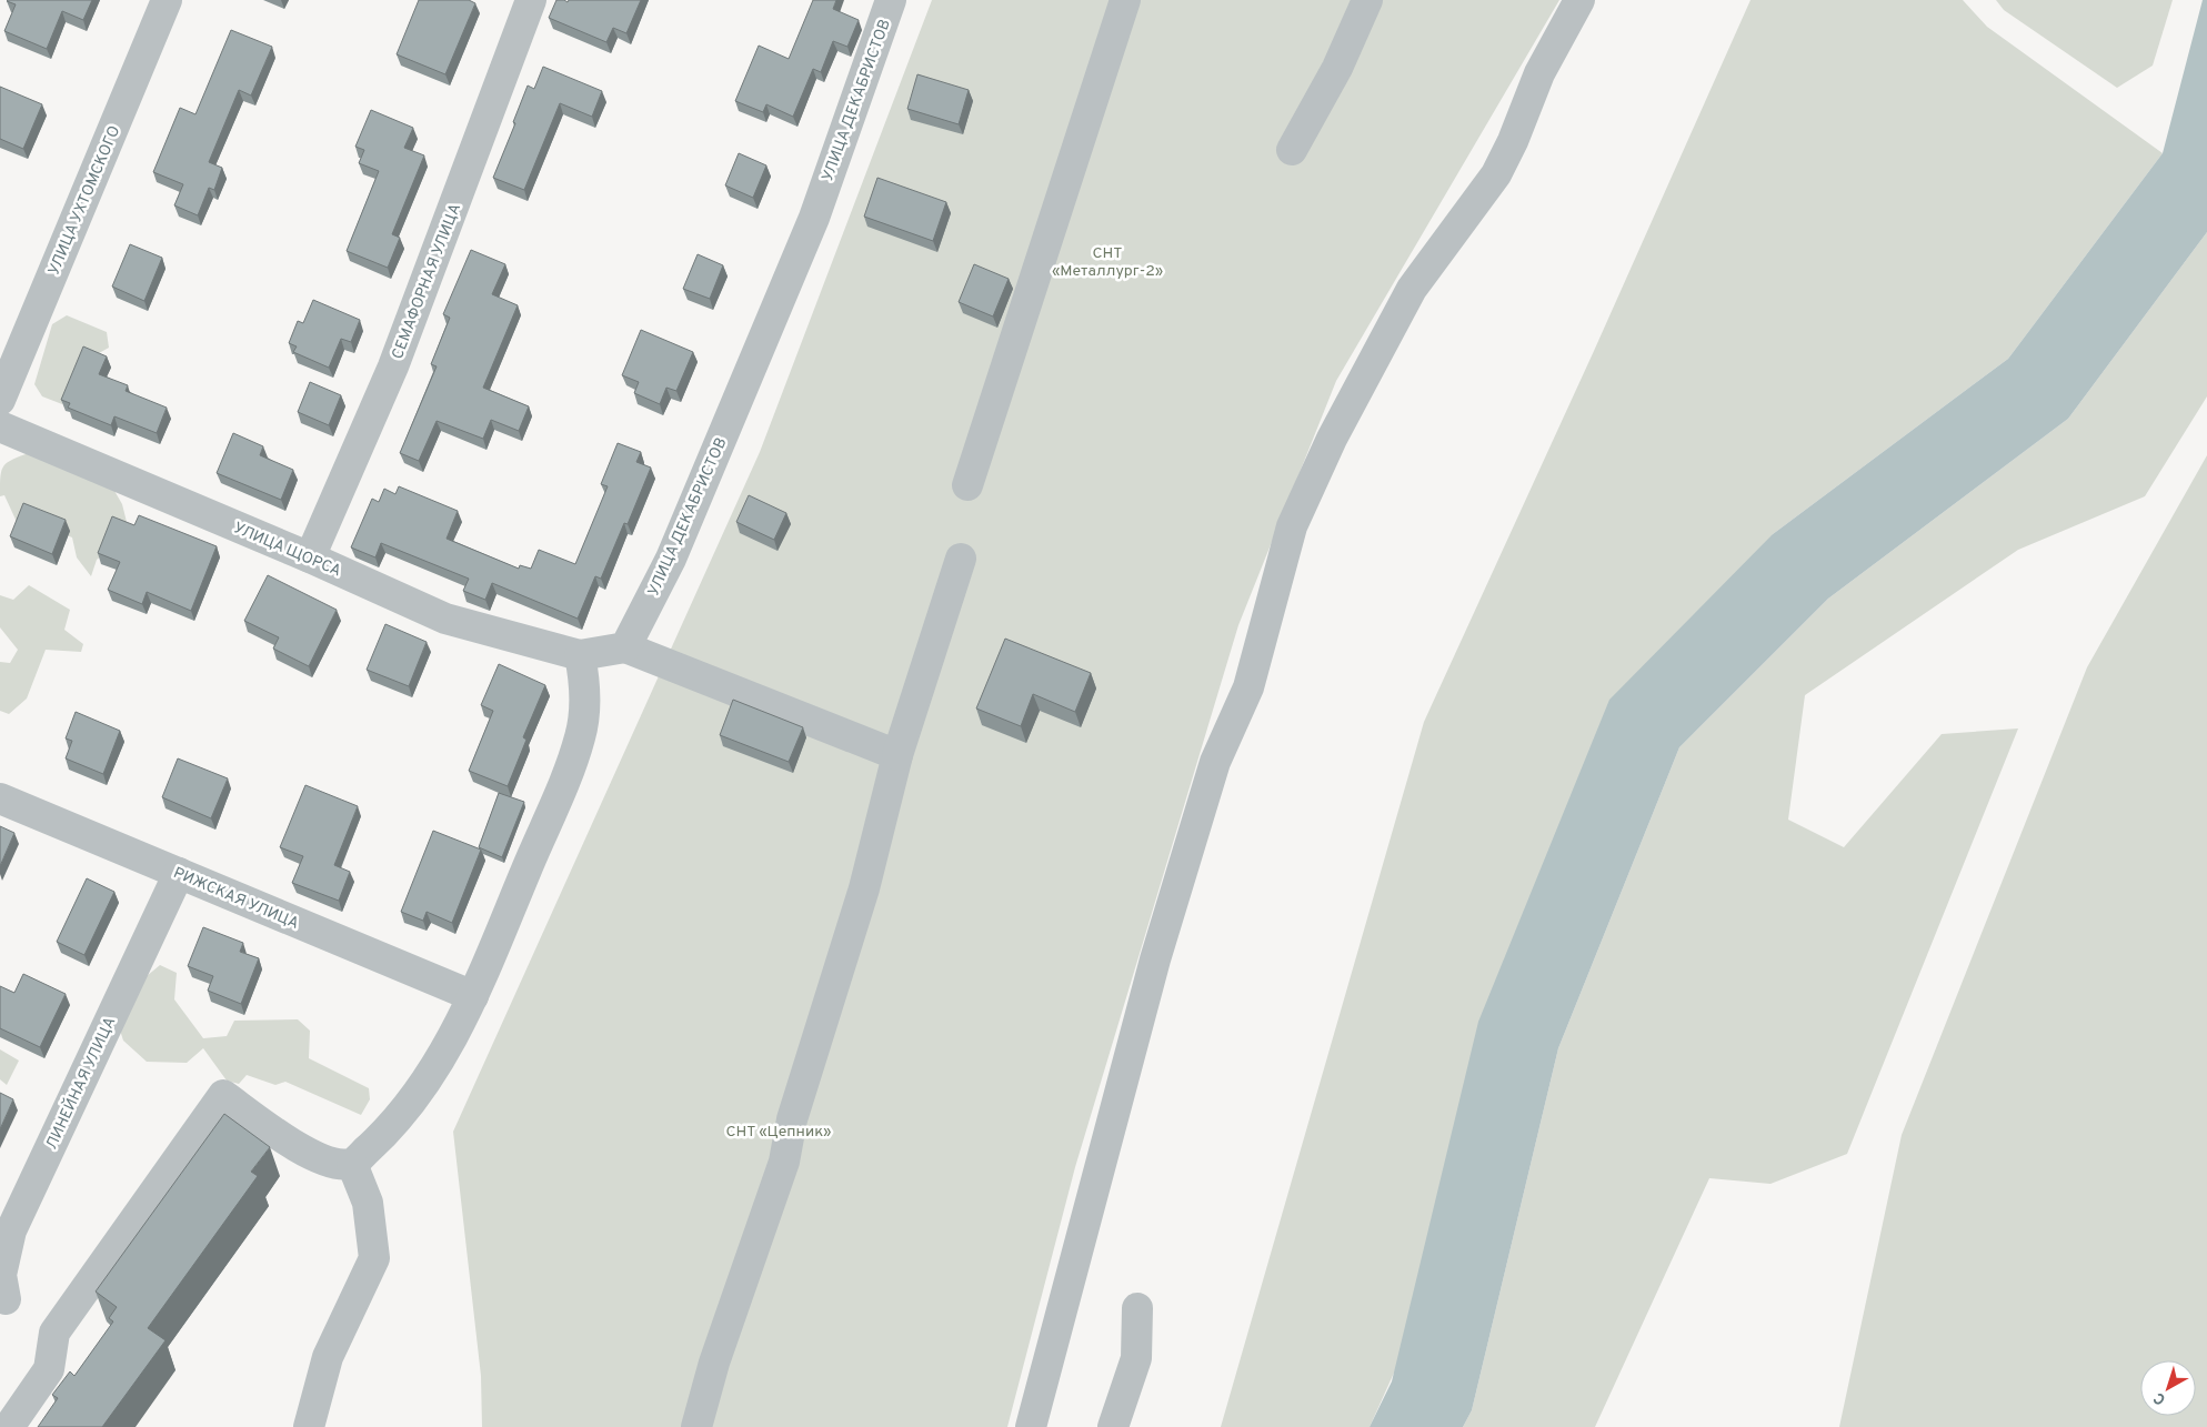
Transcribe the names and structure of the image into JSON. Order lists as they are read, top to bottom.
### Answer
{
  "streets": {
    "street": [
      "УЛИЦА ДЕКАБРИСТОВ",
      "УЛИЦА УХТОМСКОГО",
      "СЕМАФОРНАЯ УЛИЦА",
      "УЛИЦА ЩОРСА",
      "РИЖСКАЯ УЛИЦА",
      "ЛИНЕЙНАЯ УЛИЦА"
    ]
  },
  "crossings": [
    ["СЕМАФОРНАЯ УЛИЦА", "УЛИЦА ЩОРСА"],
    ["РИЖСКАЯ УЛИЦА", "ЛИНЕЙНАЯ УЛИЦА"]
  ],
  "parks": ["СНТ «Металлург-2»", "СНТ «Цепник»"],
  "north": "bottom left"
}
